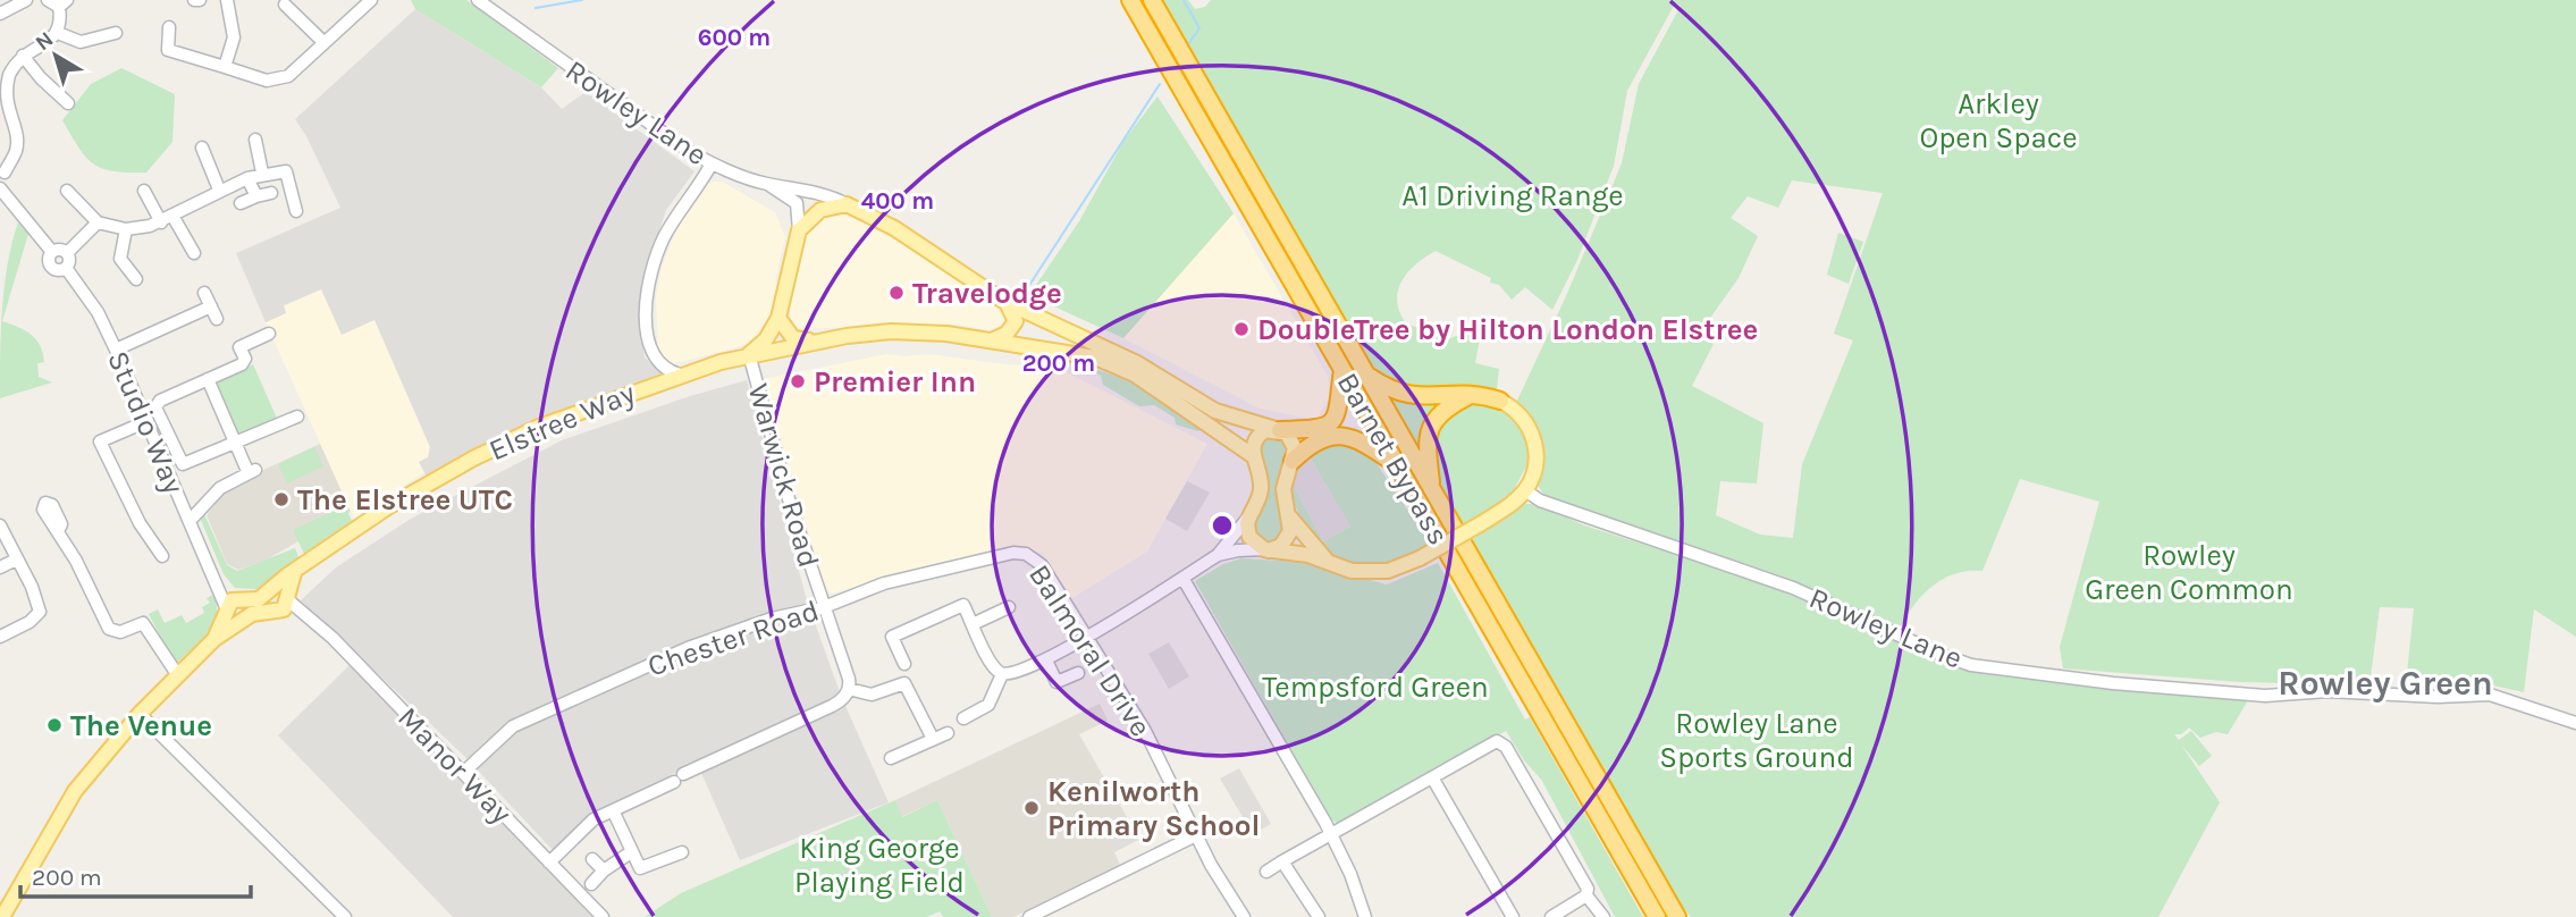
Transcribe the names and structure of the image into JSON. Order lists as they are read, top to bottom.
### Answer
{
  "streets": {
    "highway": ["Barnet Bypass"],
    "main road": ["Rowley Lane", "Elstree Way"],
    "street": [
      "Studio Way",
      "Warwick Road",
      "Chester Road",
      "Balmoral Drive",
      "Manor Way"
    ]
  },
  "crossings": [
    ["Rowley Lane", "Elstree Way"],
    ["Rowley Lane", "Warwick Road"],
    ["Elstree Way", "Studio Way"],
    ["Elstree Way", "Warwick Road"],
    ["Elstree Way", "Manor Way"],
    ["Warwick Road", "Chester Road"],
    ["Chester Road", "Balmoral Drive"],
    ["Chester Road", "Manor Way"]
  ],
  "districts": ["Rowley Green"],
  "parks": [
    "Arkley Open Space",
    "A1 Driving Range",
    "Rowley Green Common",
    "Tempsford Green",
    "Rowley Lane Sports Ground",
    "King George Playing Field"
  ],
  "places": [
    "Travelodge",
    "DoubleTree by Hilton London Elstree",
    "Premier Inn",
    "The Elstree UTC",
    "The Venue",
    "Kenilworth Primary School"
  ],
  "scale_bar": "200 m",
  "north": "top left",
  "rings": ["600 m", "400 m", "200 m"]
}
